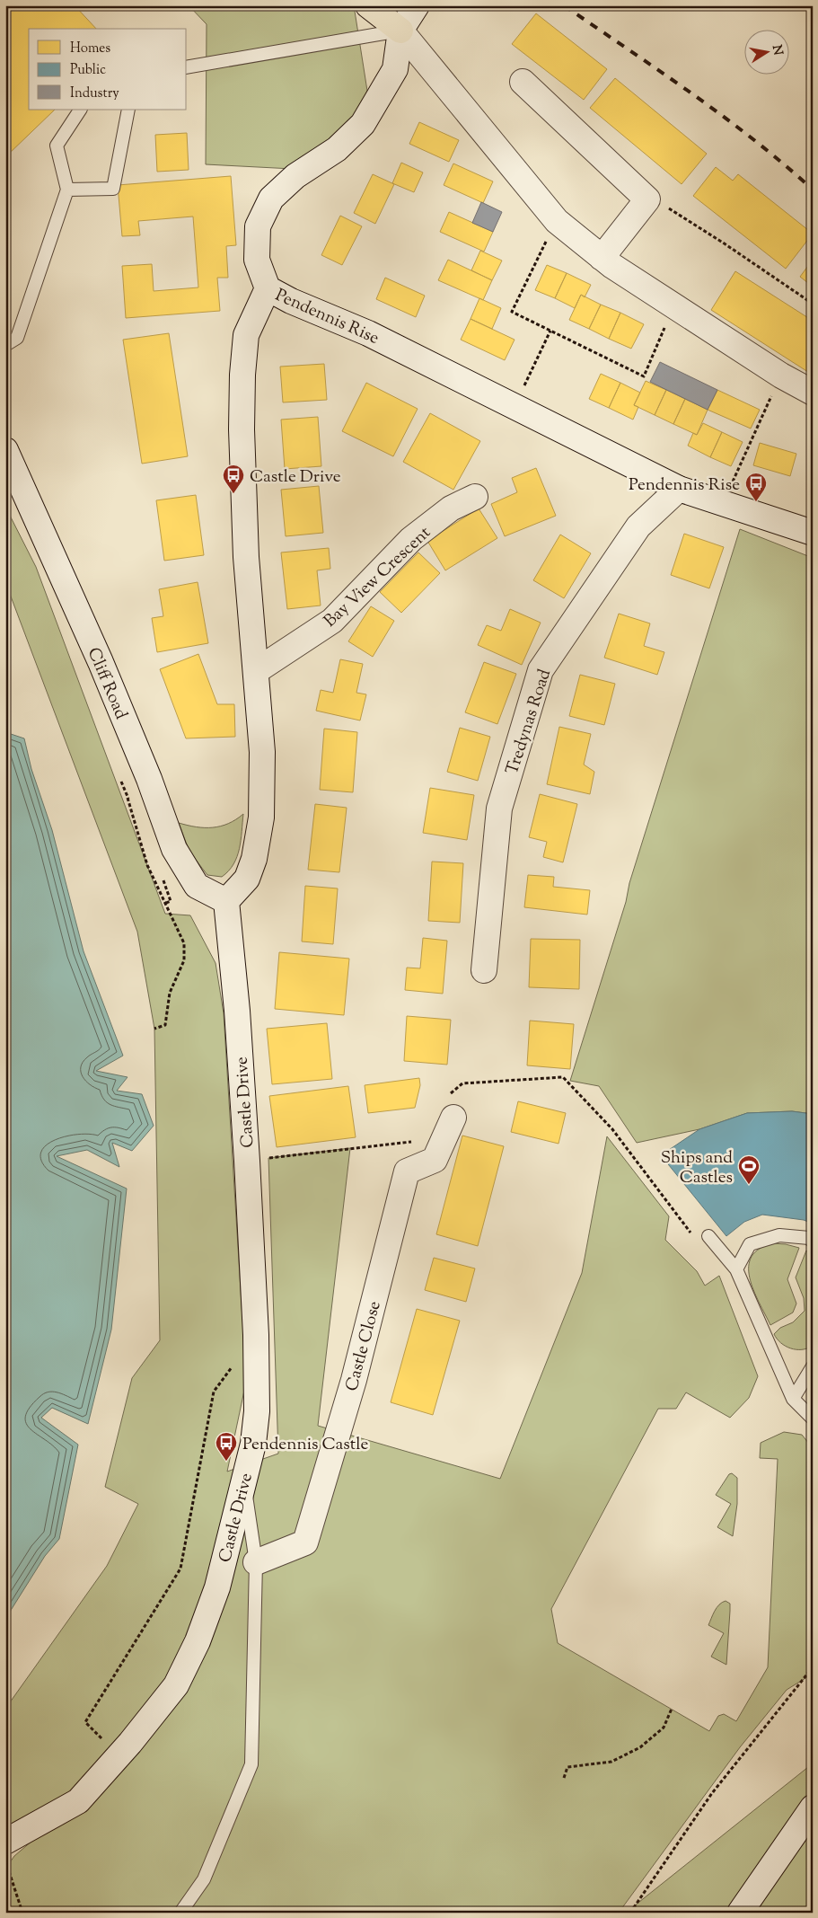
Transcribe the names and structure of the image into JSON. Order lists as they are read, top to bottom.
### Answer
{
  "streets": {
    "street": [
      "Pendennis Rise",
      "Bay View Crescent",
      "Cliff Road",
      "Tredynas Road",
      "Castle Drive",
      "Castle Close"
    ]
  },
  "crossings": [
    ["Pendennis Rise", "Tredynas Road"],
    ["Cliff Road", "Castle Drive"]
  ],
  "places": {
    "bus stop": ["Castle Drive", "Pendennis Rise", "Pendennis Castle"],
    "sports": ["Ships and Castles"]
  },
  "legend": ["Homes", "Public", "Industry"],
  "north": "right"
}
